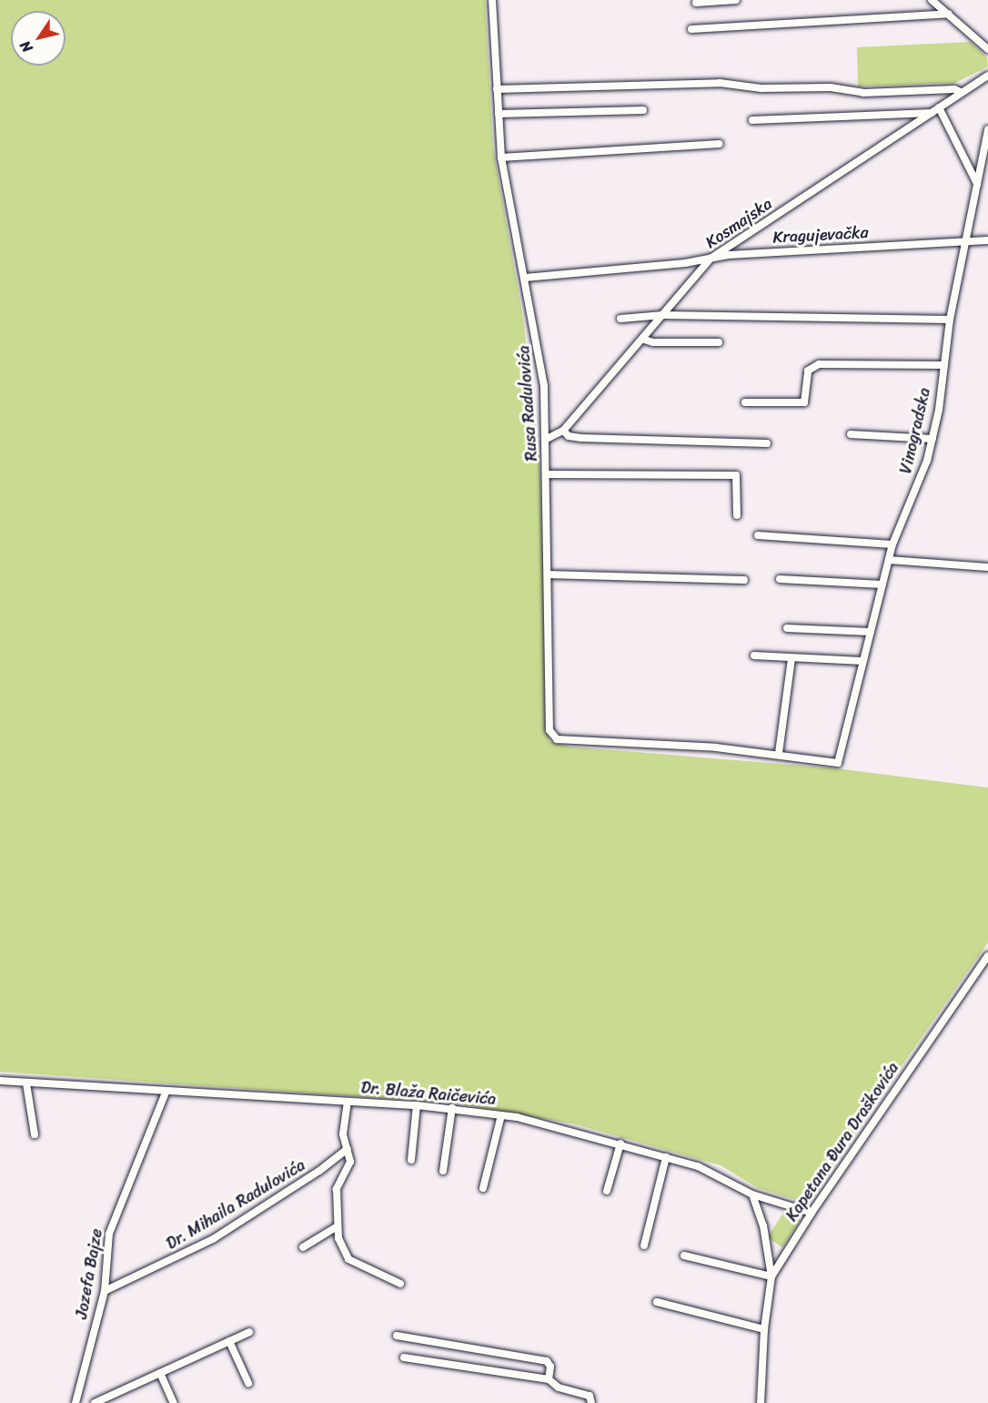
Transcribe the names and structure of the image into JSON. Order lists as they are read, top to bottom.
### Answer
{
  "streets": {
    "street": [
      "Kosmajska",
      "Kragujevačka",
      "Rusa Radulovića",
      "Vinogradska",
      "Dr. Blaža Raičevića",
      "Kapetana Đura Draškovića",
      "Dr. Mihaila Radulovića",
      "Jozefa Bajze"
    ]
  },
  "crossings": [
    ["Kosmajska", "Kragujevačka"],
    ["Kosmajska", "Rusa Radulovića"],
    ["Kragujevačka", "Rusa Radulovića"],
    ["Kragujevačka", "Vinogradska"],
    ["Rusa Radulovića", "Vinogradska"],
    ["Dr. Blaža Raičevića", "Kapetana Đura Draškovića"],
    ["Dr. Blaža Raičevića", "Jozefa Bajze"],
    ["Dr. Mihaila Radulovića", "Jozefa Bajze"]
  ],
  "north": "bottom left"
}
